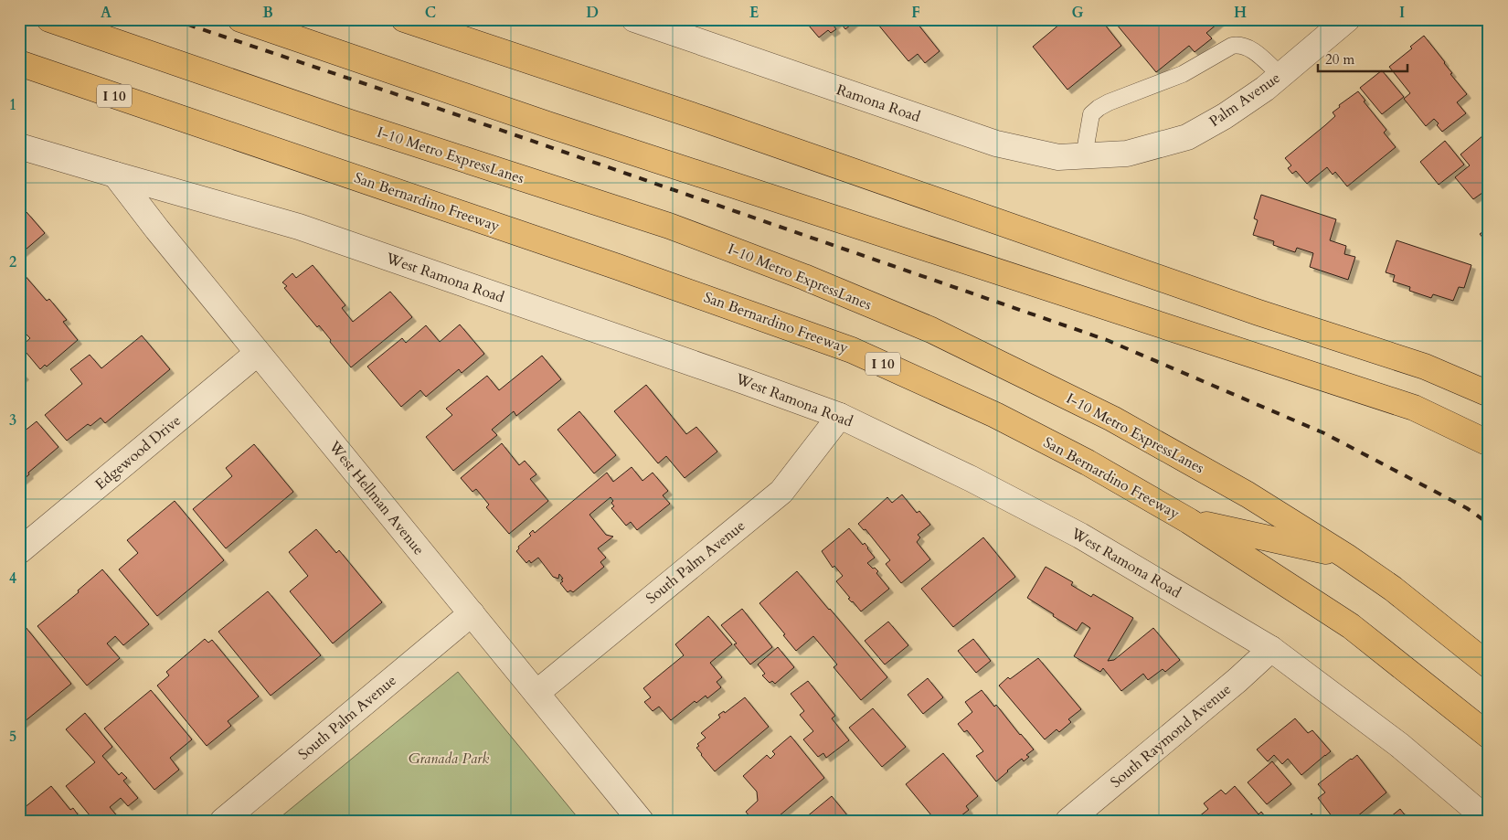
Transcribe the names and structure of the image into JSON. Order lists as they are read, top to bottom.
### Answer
{
  "streets": {
    "highway": ["I 10", "I-10 Metro ExpressLanes", "San Bernardino Freeway"],
    "street": [
      "Palm Avenue",
      "Ramona Road",
      "West Ramona Road",
      "Edgewood Drive",
      "West Hellman Avenue",
      "South Palm Avenue",
      "South Raymond Avenue"
    ]
  },
  "crossings": [
    ["Palm Avenue", "Ramona Road"],
    ["West Ramona Road", "West Hellman Avenue"],
    ["West Ramona Road", "South Palm Avenue"],
    ["West Ramona Road", "South Raymond Avenue"],
    ["Edgewood Drive", "West Hellman Avenue"],
    ["West Hellman Avenue", "South Palm Avenue"]
  ],
  "parks": ["Granada Park"],
  "scale_bar": "20 m",
  "grid": {
    "columns": [
      "A",
      "B",
      "C",
      "D",
      "E",
      "F",
      "G",
      "H",
      "I"
    ],
    "rows": [
      "1",
      "2",
      "3",
      "4",
      "5"
    ]
  }
}
